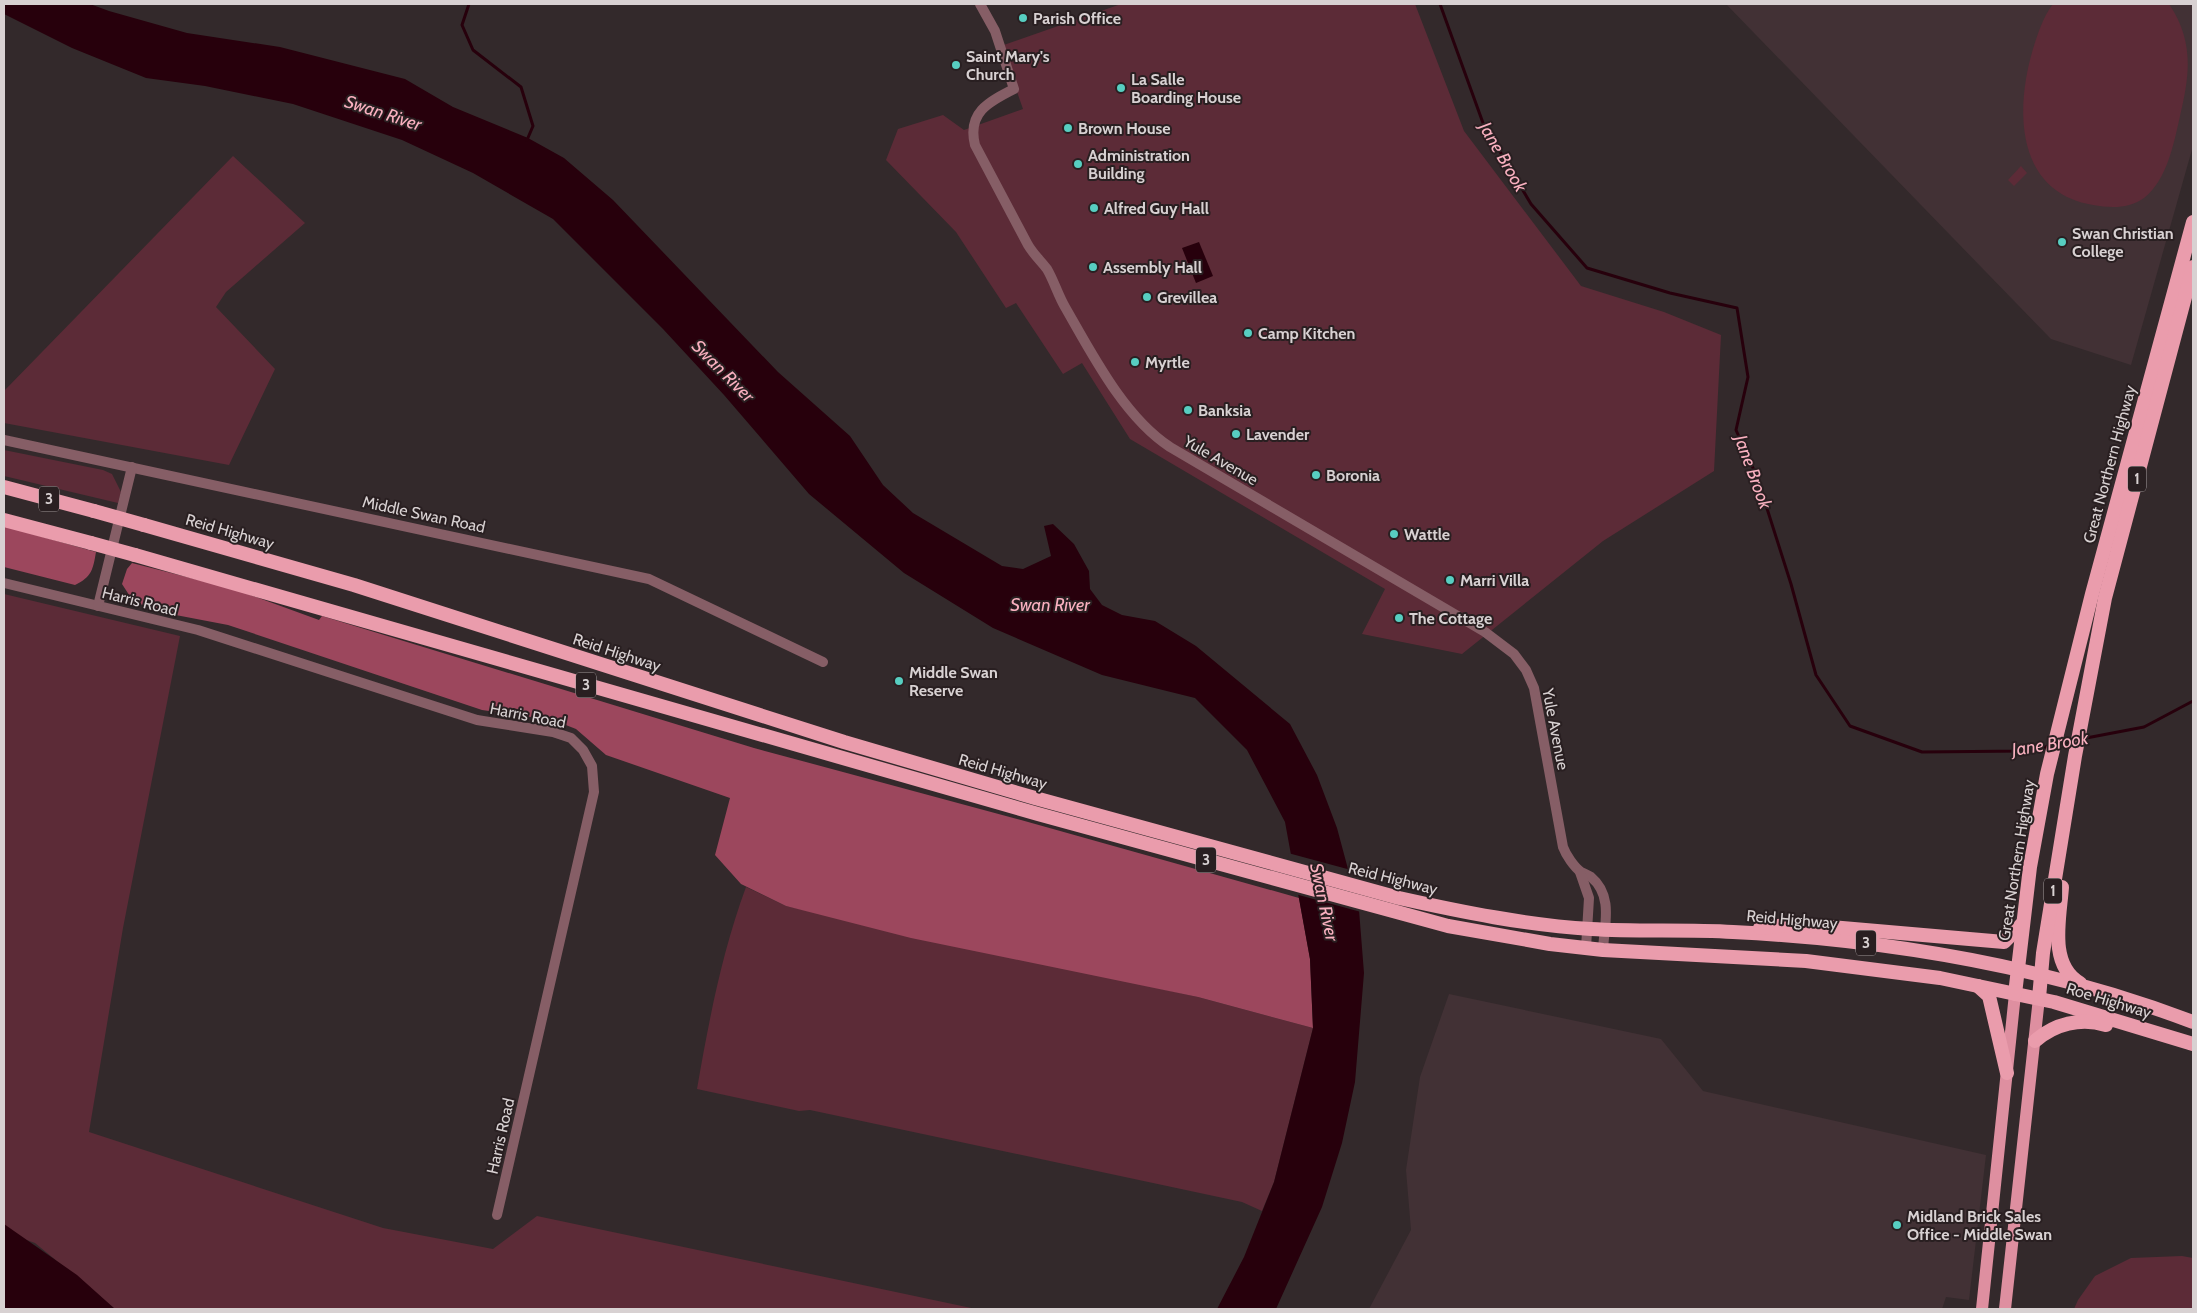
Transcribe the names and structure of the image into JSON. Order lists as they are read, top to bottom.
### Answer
{
  "streets": {
    "highway": [
      "Great Northern Highway",
      "1",
      "3",
      "Reid Highway",
      "Roe Highway"
    ],
    "street": ["Yule Avenue", "Middle Swan Road", "Harris Road"]
  },
  "crossings": [
    ["Yule Avenue", "Reid Highway"],
    ["Great Northern Highway", "Reid Highway"],
    ["Great Northern Highway", "Roe Highway"],
    ["Reid Highway", "Roe Highway"]
  ],
  "water": ["Swan River", "Jane Brook"],
  "places": [
    "Parish Office",
    "Saint Mary's Church",
    "La Salle Boarding House",
    "Brown House",
    "Administration Building",
    "Alfred Guy Hall",
    "Swan Christian College",
    "Assembly Hall",
    "Grevillea",
    "Camp Kitchen",
    "Myrtle",
    "Banksia",
    "Lavender",
    "Boronia",
    "Wattle",
    "Marri Villa",
    "The Cottage",
    "Middle Swan Reserve",
    "Midland Brick Sales Office - Middle Swan"
  ]
}
